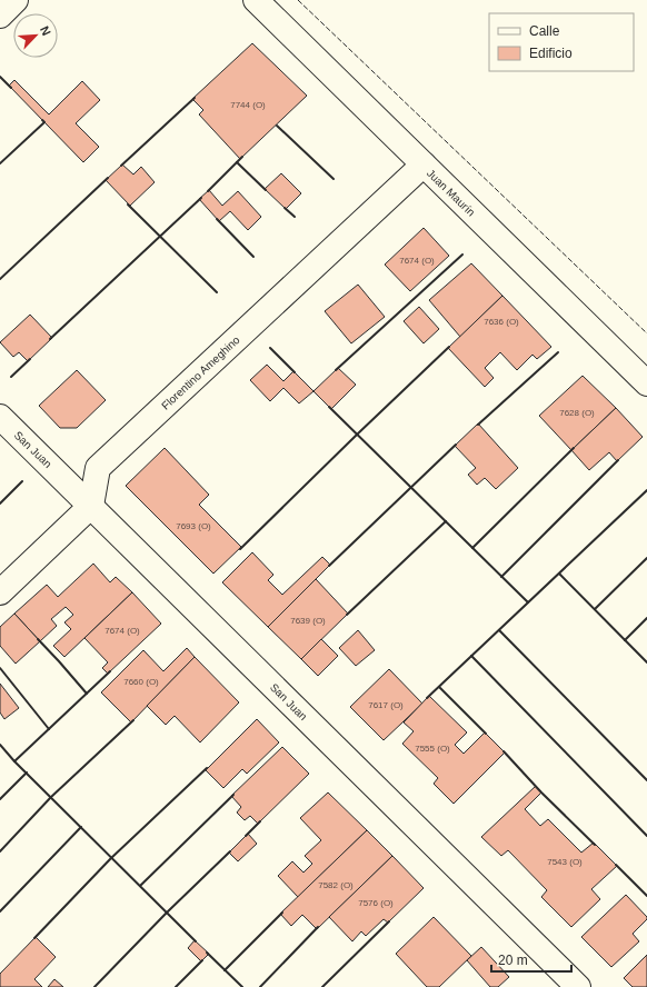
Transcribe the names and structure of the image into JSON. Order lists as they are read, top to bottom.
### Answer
{
  "streets": {
    "street": ["Juan Maurín", "Florentino Ameghino", "San Juan"]
  },
  "crossings": [
    ["Juan Maurín", "Florentino Ameghino"],
    ["Florentino Ameghino", "San Juan"]
  ],
  "house_numbers": [
    "7744 (O)",
    "7674 (O)",
    "7636 (O)",
    "7628 (O)",
    "7693 (O)",
    "7639 (O)",
    "7674 (O)",
    "7660 (O)",
    "7617 (O)",
    "7555 (O)",
    "7543 (O)",
    "7582 (O)",
    "7576 (O)"
  ],
  "legend": ["Calle", "Edificio"],
  "scale_bar": "20 m",
  "north": "top right"
}
